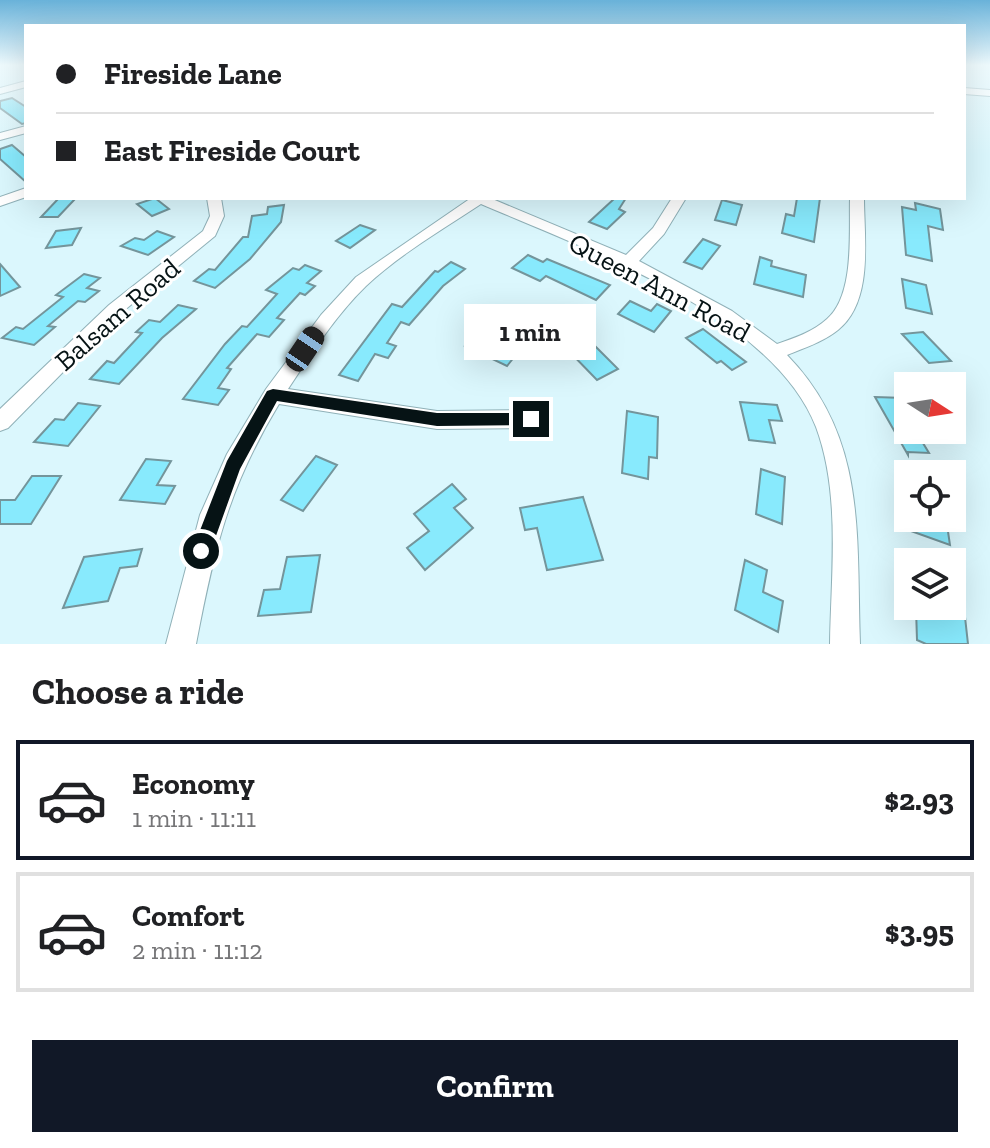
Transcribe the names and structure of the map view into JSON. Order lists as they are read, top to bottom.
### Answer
{
  "streets": {
    "street": ["Queen Ann Road", "Balsam Road"]
  },
  "north": "right",
  "page": {
    "banner": ["Fireside Lane", "East Fireside Court"],
    "bubble": "1 min",
    "heading": "Choose a ride",
    "list": [
      {
        "name": "Economy",
        "note": "1 min · 11:11",
        "value": "$2.93"
      },
      {
        "name": "Comfort",
        "note": "2 min · 11:12",
        "value": "$3.95"
      }
    ],
    "buttons": "Confirm"
  }
}
